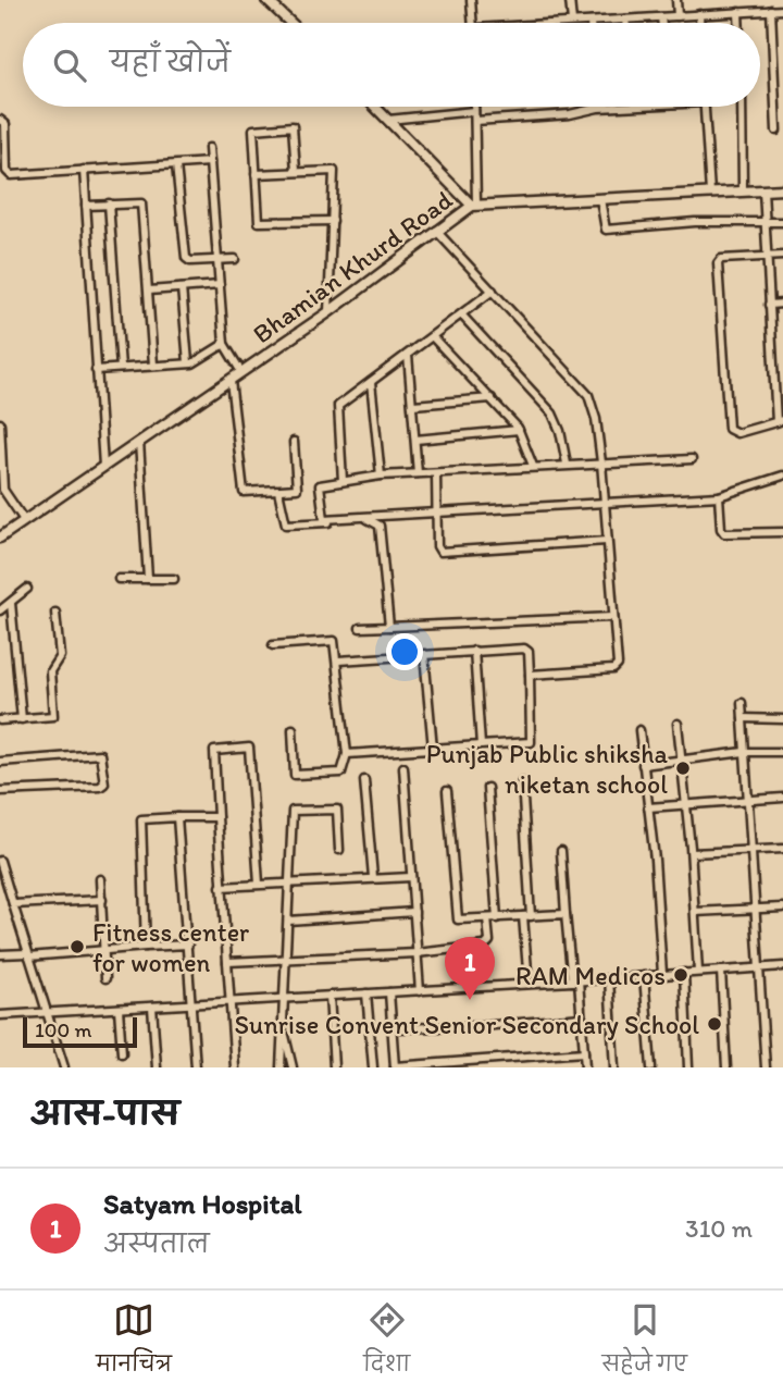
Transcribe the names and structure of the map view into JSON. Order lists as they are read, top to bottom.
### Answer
{
  "streets": {
    "street": ["Bhamian Khurd Road"]
  },
  "places": [
    "Punjab Public shiksha niketan school",
    "Fitness center for women",
    "RAM Medicos",
    "Sunrise Convent Senior Secondary School"
  ],
  "scale_bar": "100 m",
  "page": {
    "search": "यहाँ खोजें",
    "pins": "1",
    "scale": "100 m",
    "heading": "आस-पास",
    "list": [
      {
        "mark": "1",
        "name": "Satyam Hospital",
        "note": "अस्पताल",
        "value": "310 m"
      }
    ],
    "nav": ["मानचित्र", "दिशा", "सहेजे गए"]
  }
}
